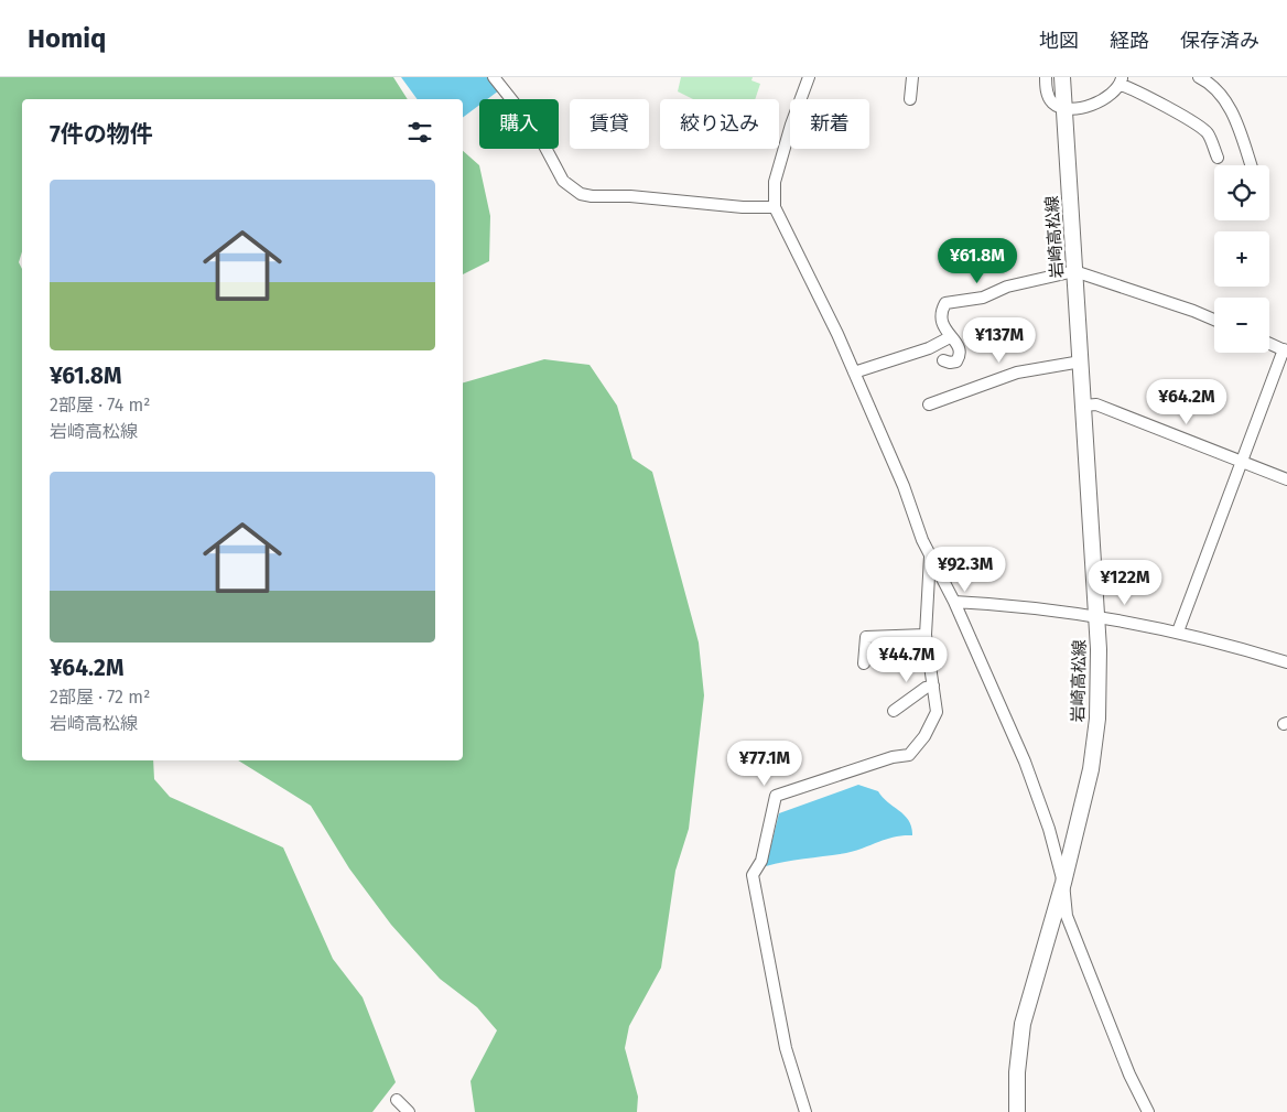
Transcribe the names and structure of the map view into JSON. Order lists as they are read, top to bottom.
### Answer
{
  "streets": {
    "main road": ["岩崎高松線"]
  },
  "page": {
    "header": "Homiq",
    "nav": ["地図", "経路", "保存済み"],
    "chip": [
      "購入",
      "賃貸",
      "絞り込み",
      "新着"
    ],
    "heading": "7件の物件",
    "map_buttons": ["+", "−"],
    "list": [
      {
        "name": "¥61.8M",
        "note": "2部屋 · 74 m² · 岩崎高松線"
      },
      {
        "name": "¥64.2M",
        "note": "2部屋 · 72 m² · 岩崎高松線"
      }
    ],
    "price": [
      "¥61.8M",
      "¥137M",
      "¥64.2M",
      "¥92.3M",
      "¥122M",
      "¥44.7M",
      "¥77.1M"
    ]
  }
}
